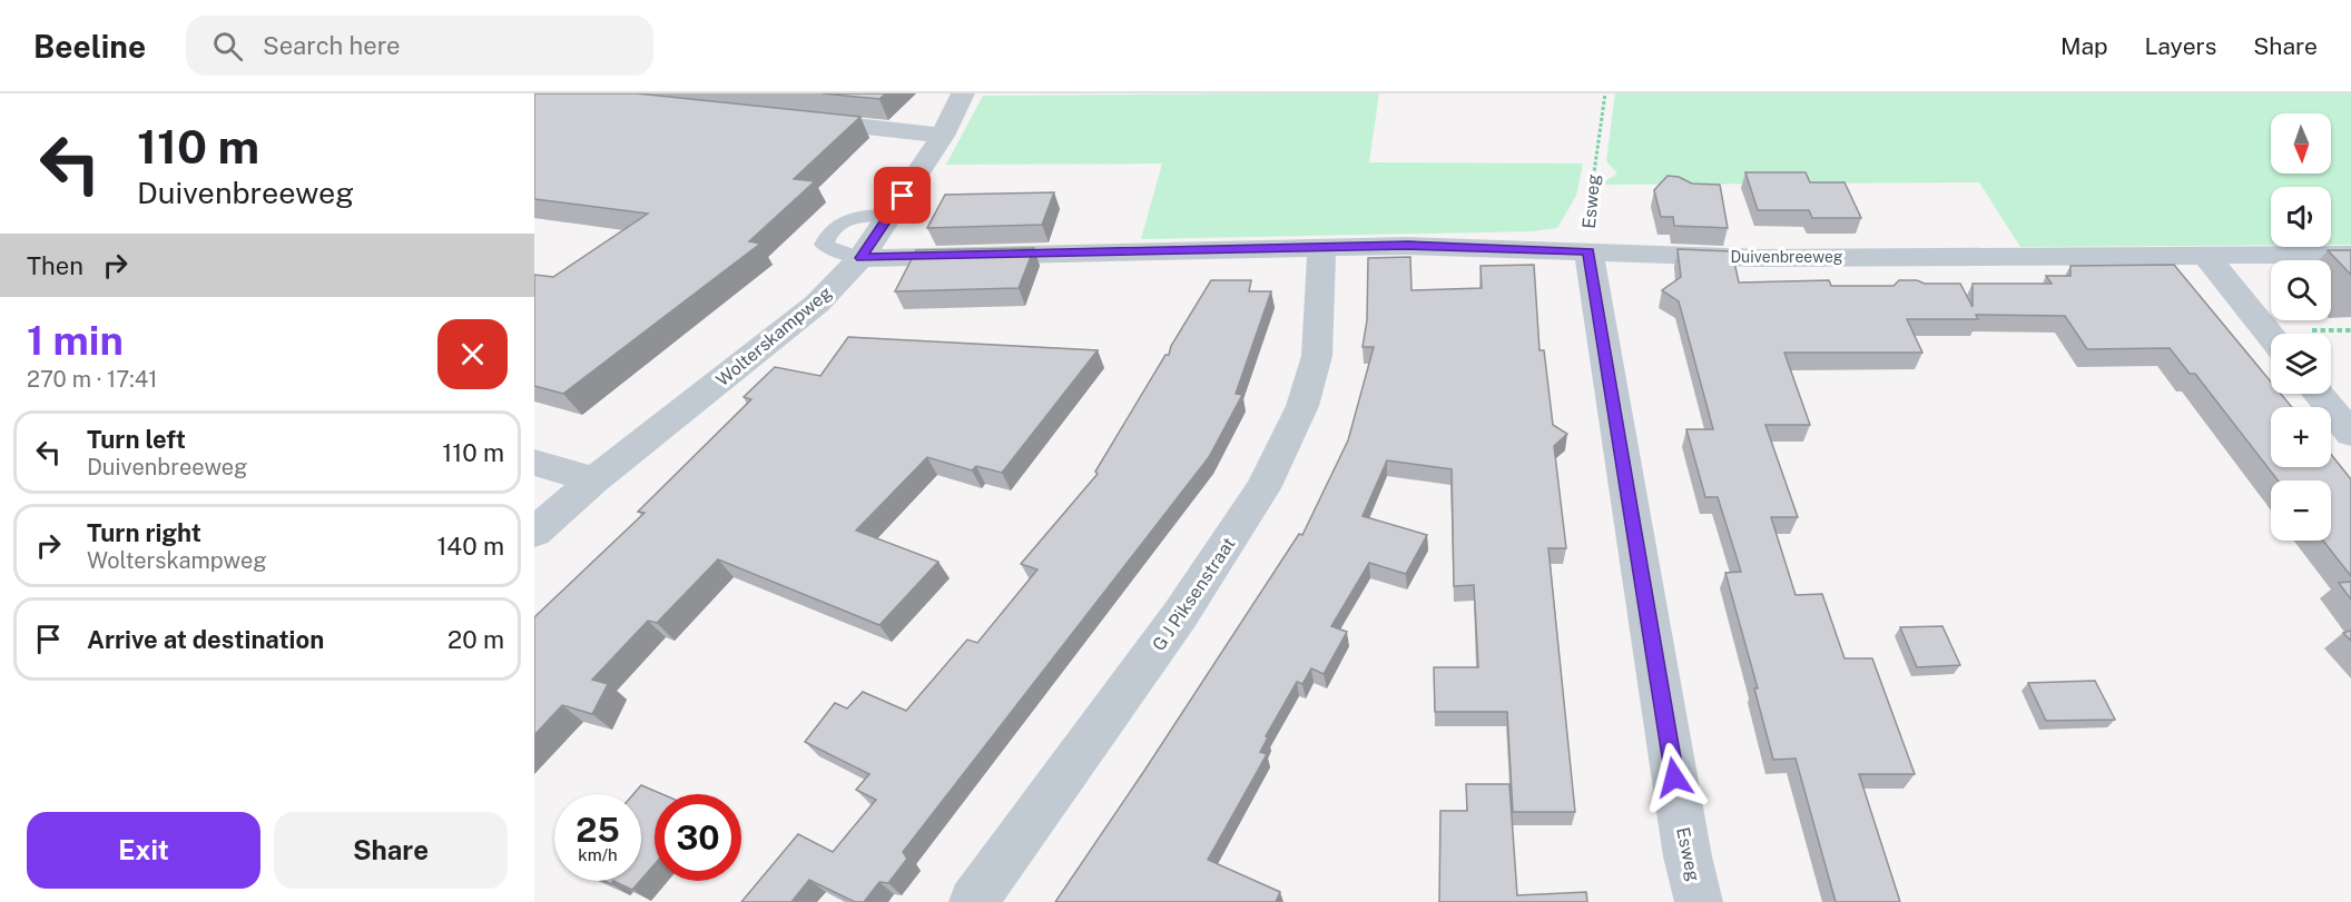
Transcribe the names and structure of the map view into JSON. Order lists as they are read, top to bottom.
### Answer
{
  "streets": {
    "street": [
      "Esweg",
      "Duivenbreeweg",
      "Wolterskampweg",
      "G J Piksenstraat"
    ]
  },
  "crossings": [
    ["Esweg", "Duivenbreeweg"],
    ["Duivenbreeweg", "Wolterskampweg"],
    ["Duivenbreeweg", "G J Piksenstraat"]
  ],
  "north": "bottom",
  "page": {
    "header": "Beeline",
    "search": "Search here",
    "nav": ["Map", "Layers", "Share"],
    "turn": ["110 m", "Duivenbreeweg"],
    "map_buttons": ["+", "−"],
    "then": "Then",
    "heading": ["1 min", "270 m · 17:41"],
    "list": [
      {
        "name": "Turn left",
        "note": "Duivenbreeweg",
        "value": "110 m"
      },
      {
        "name": "Turn right",
        "note": "Wolterskampweg",
        "value": "140 m"
      },
      {
        "name": "Arrive at destination",
        "value": "20 m"
      }
    ],
    "speed": "25 km/h",
    "limit": "30",
    "buttons": ["Exit", "Share"]
  }
}
